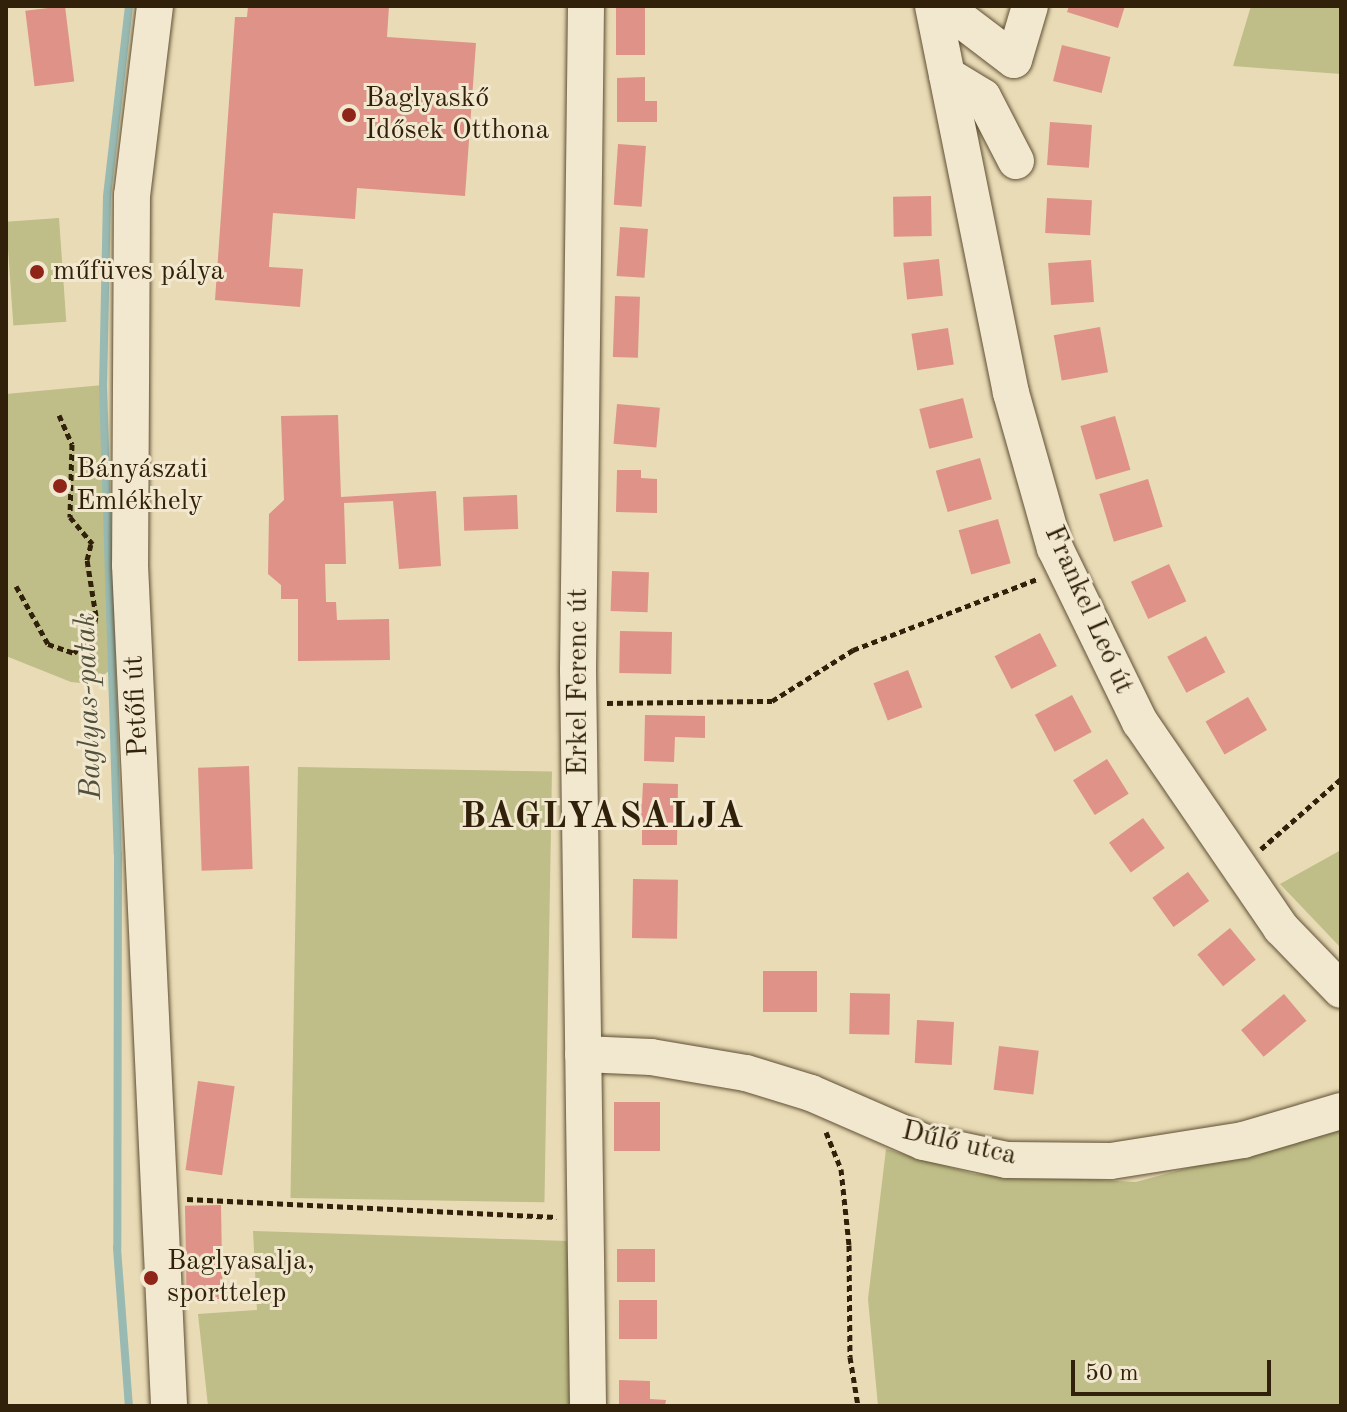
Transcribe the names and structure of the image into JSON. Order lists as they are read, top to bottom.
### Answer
{
  "streets": {
    "street": [
      "Frankel Leó út",
      "Erkel Ferenc út",
      "Petőfi út",
      "Dűlő utca"
    ]
  },
  "crossings": [
    ["Erkel Ferenc út", "Dűlő utca"]
  ],
  "districts": ["BAGLYASALJA"],
  "water": ["Baglyas-patak"],
  "places": [
    "Baglyaskő Idősek Otthona",
    "műfüves pálya",
    "Bányászati Emlékhely",
    "Baglyasalja, sporttelep"
  ],
  "scale_bar": "50 m"
}
